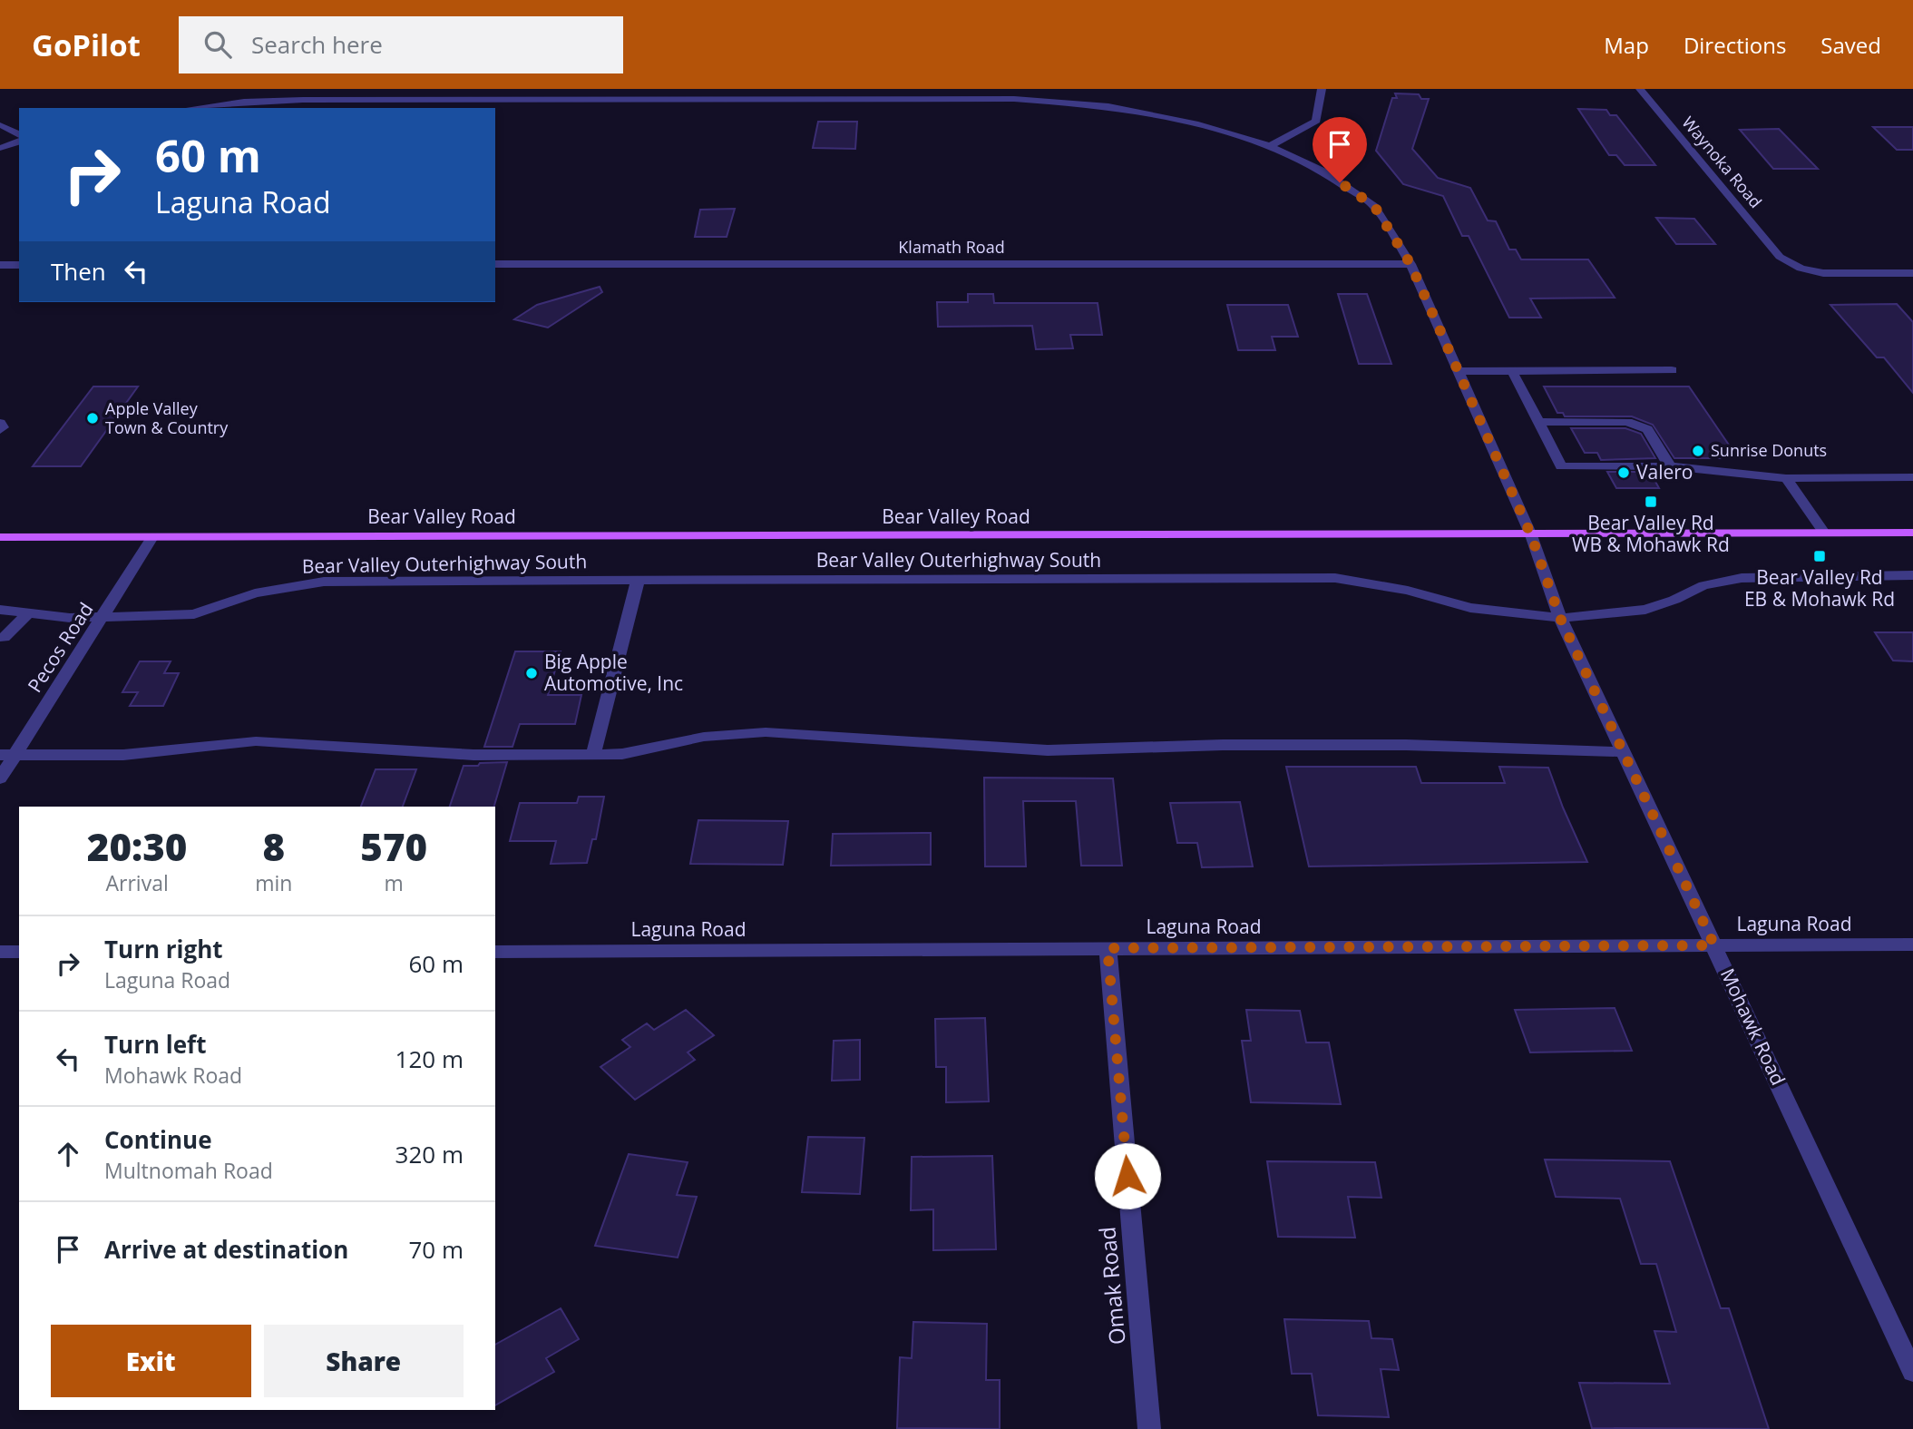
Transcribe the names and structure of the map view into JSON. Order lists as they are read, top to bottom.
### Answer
{
  "streets": {
    "main road": ["Bear Valley Road"],
    "street": [
      "Waynoka Road",
      "Klamath Road",
      "Bear Valley Outerhighway South",
      "Pecos Road",
      "Laguna Road",
      "Mohawk Road",
      "Omak Road"
    ]
  },
  "crossings": [
    ["Klamath Road", "Mohawk Road"],
    ["Bear Valley Road", "Pecos Road"],
    ["Bear Valley Road", "Mohawk Road"],
    ["Bear Valley Outerhighway South", "Pecos Road"],
    ["Bear Valley Outerhighway South", "Mohawk Road"],
    ["Laguna Road", "Mohawk Road"],
    ["Laguna Road", "Omak Road"]
  ],
  "places": {
    "other": [
      "Apple Valley Town & Country",
      "Sunrise Donuts",
      "Valero",
      "Big Apple Automotive, Inc"
    ],
    "transit": ["Bear Valley Rd WB & Mohawk Rd", "Bear Valley Rd EB & Mohawk Rd"]
  },
  "page": {
    "header": "GoPilot",
    "search": "Search here",
    "nav": ["Map", "Directions", "Saved"],
    "turn": ["60 m", "Laguna Road"],
    "then": "Then",
    "eta": [
      "20:30",
      "Arrival",
      "8",
      "min",
      "570",
      "m"
    ],
    "list": [
      {
        "name": "Turn right",
        "note": "Laguna Road",
        "value": "60 m"
      },
      {
        "name": "Turn left",
        "note": "Mohawk Road",
        "value": "120 m"
      },
      {
        "name": "Continue",
        "note": "Multnomah Road",
        "value": "320 m"
      },
      {
        "name": "Arrive at destination",
        "value": "70 m"
      }
    ],
    "buttons": ["Exit", "Share"]
  }
}
